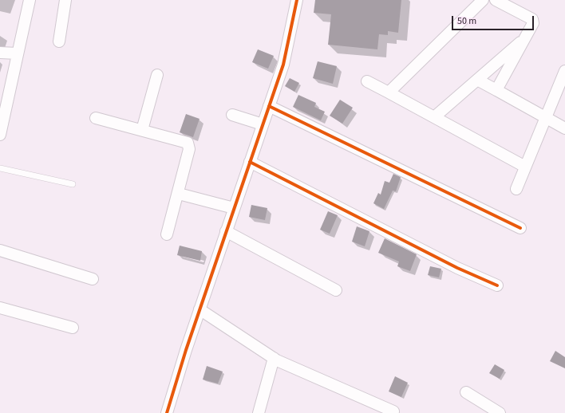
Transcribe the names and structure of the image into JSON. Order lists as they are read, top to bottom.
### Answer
{
  "scale_bar": "50 m"
}
